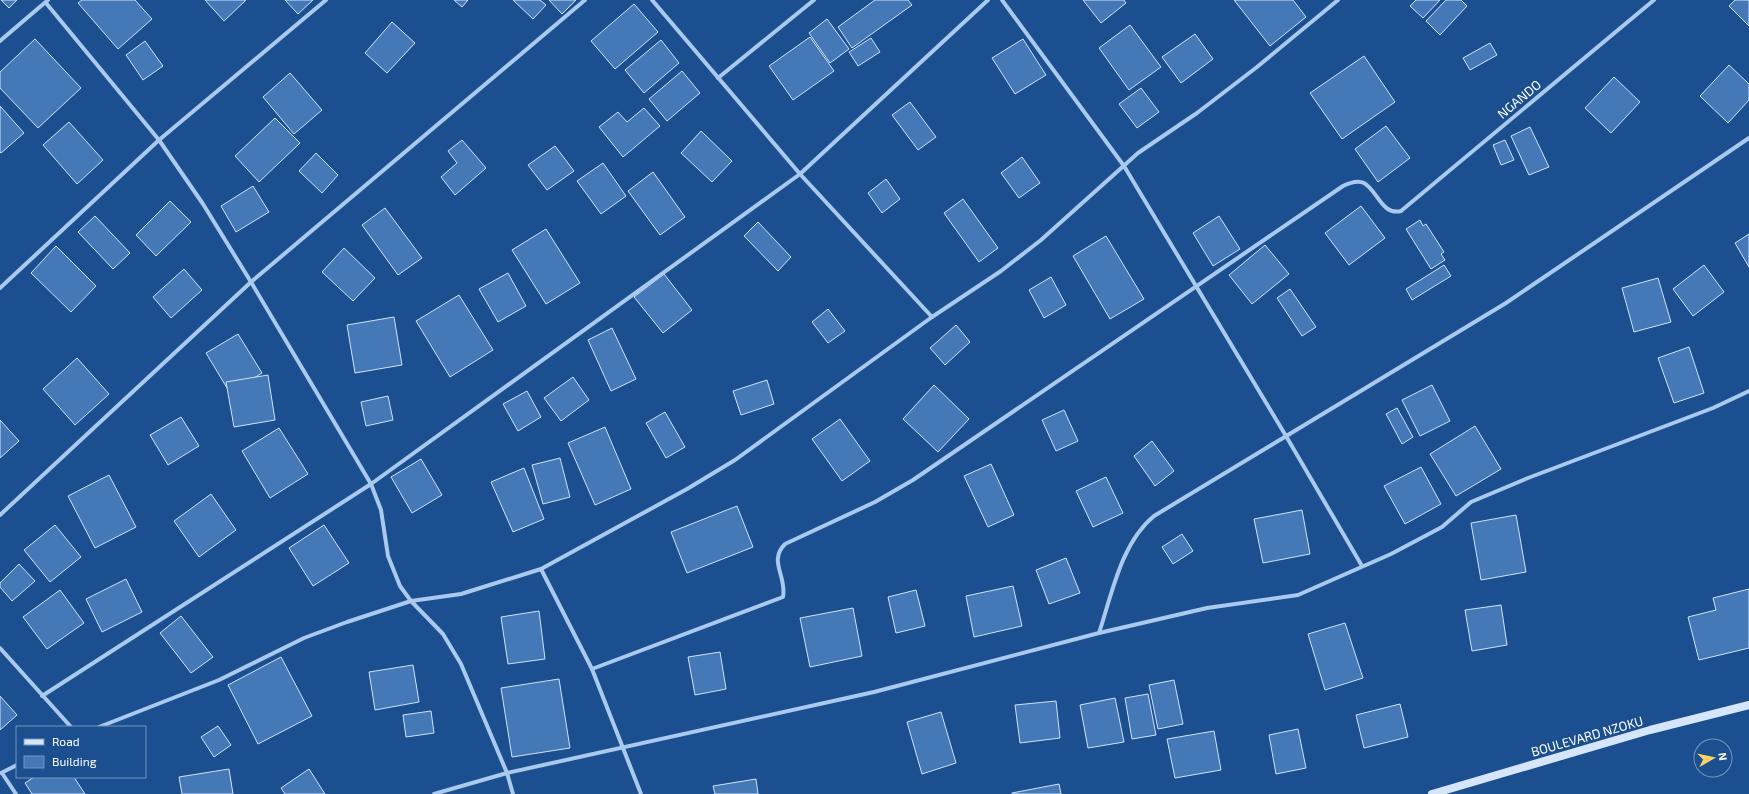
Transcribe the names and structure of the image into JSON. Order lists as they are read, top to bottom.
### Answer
{
  "streets": {
    "street": ["NGANDO", "BOULEVARD NZOKU"]
  },
  "legend": ["Road", "Building"],
  "north": "right"
}
